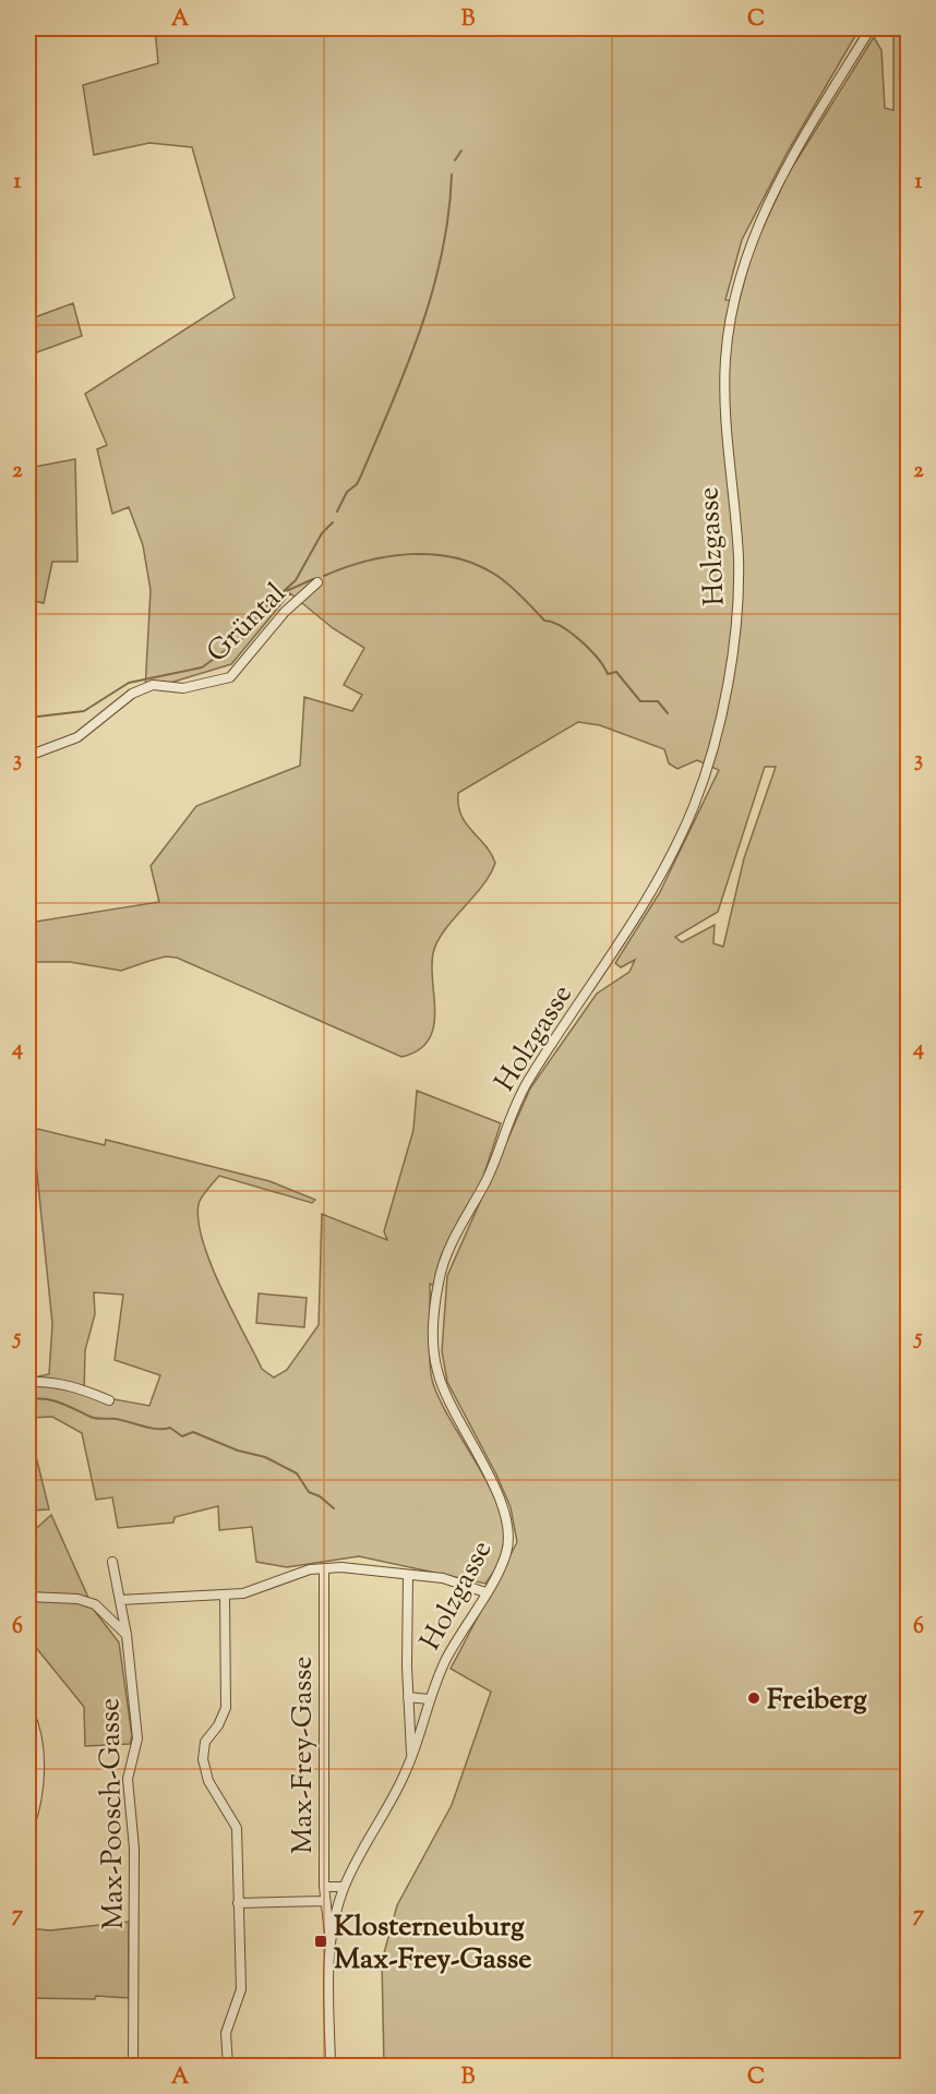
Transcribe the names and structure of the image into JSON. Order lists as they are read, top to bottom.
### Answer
{
  "streets": {
    "street": [
      "Holzgasse",
      "Grüntal",
      "Max-Frey-Gasse",
      "Max-Poosch-Gasse"
    ]
  },
  "crossings": [
    ["Holzgasse", "Max-Frey-Gasse"]
  ],
  "places": {
    "other": ["Freiberg"],
    "transit": ["Klosterneuburg Max-Frey-Gasse"]
  },
  "grid": {
    "columns": ["A", "B", "C"],
    "rows": [
      "1",
      "2",
      "3",
      "4",
      "5",
      "6",
      "7"
    ]
  }
}
